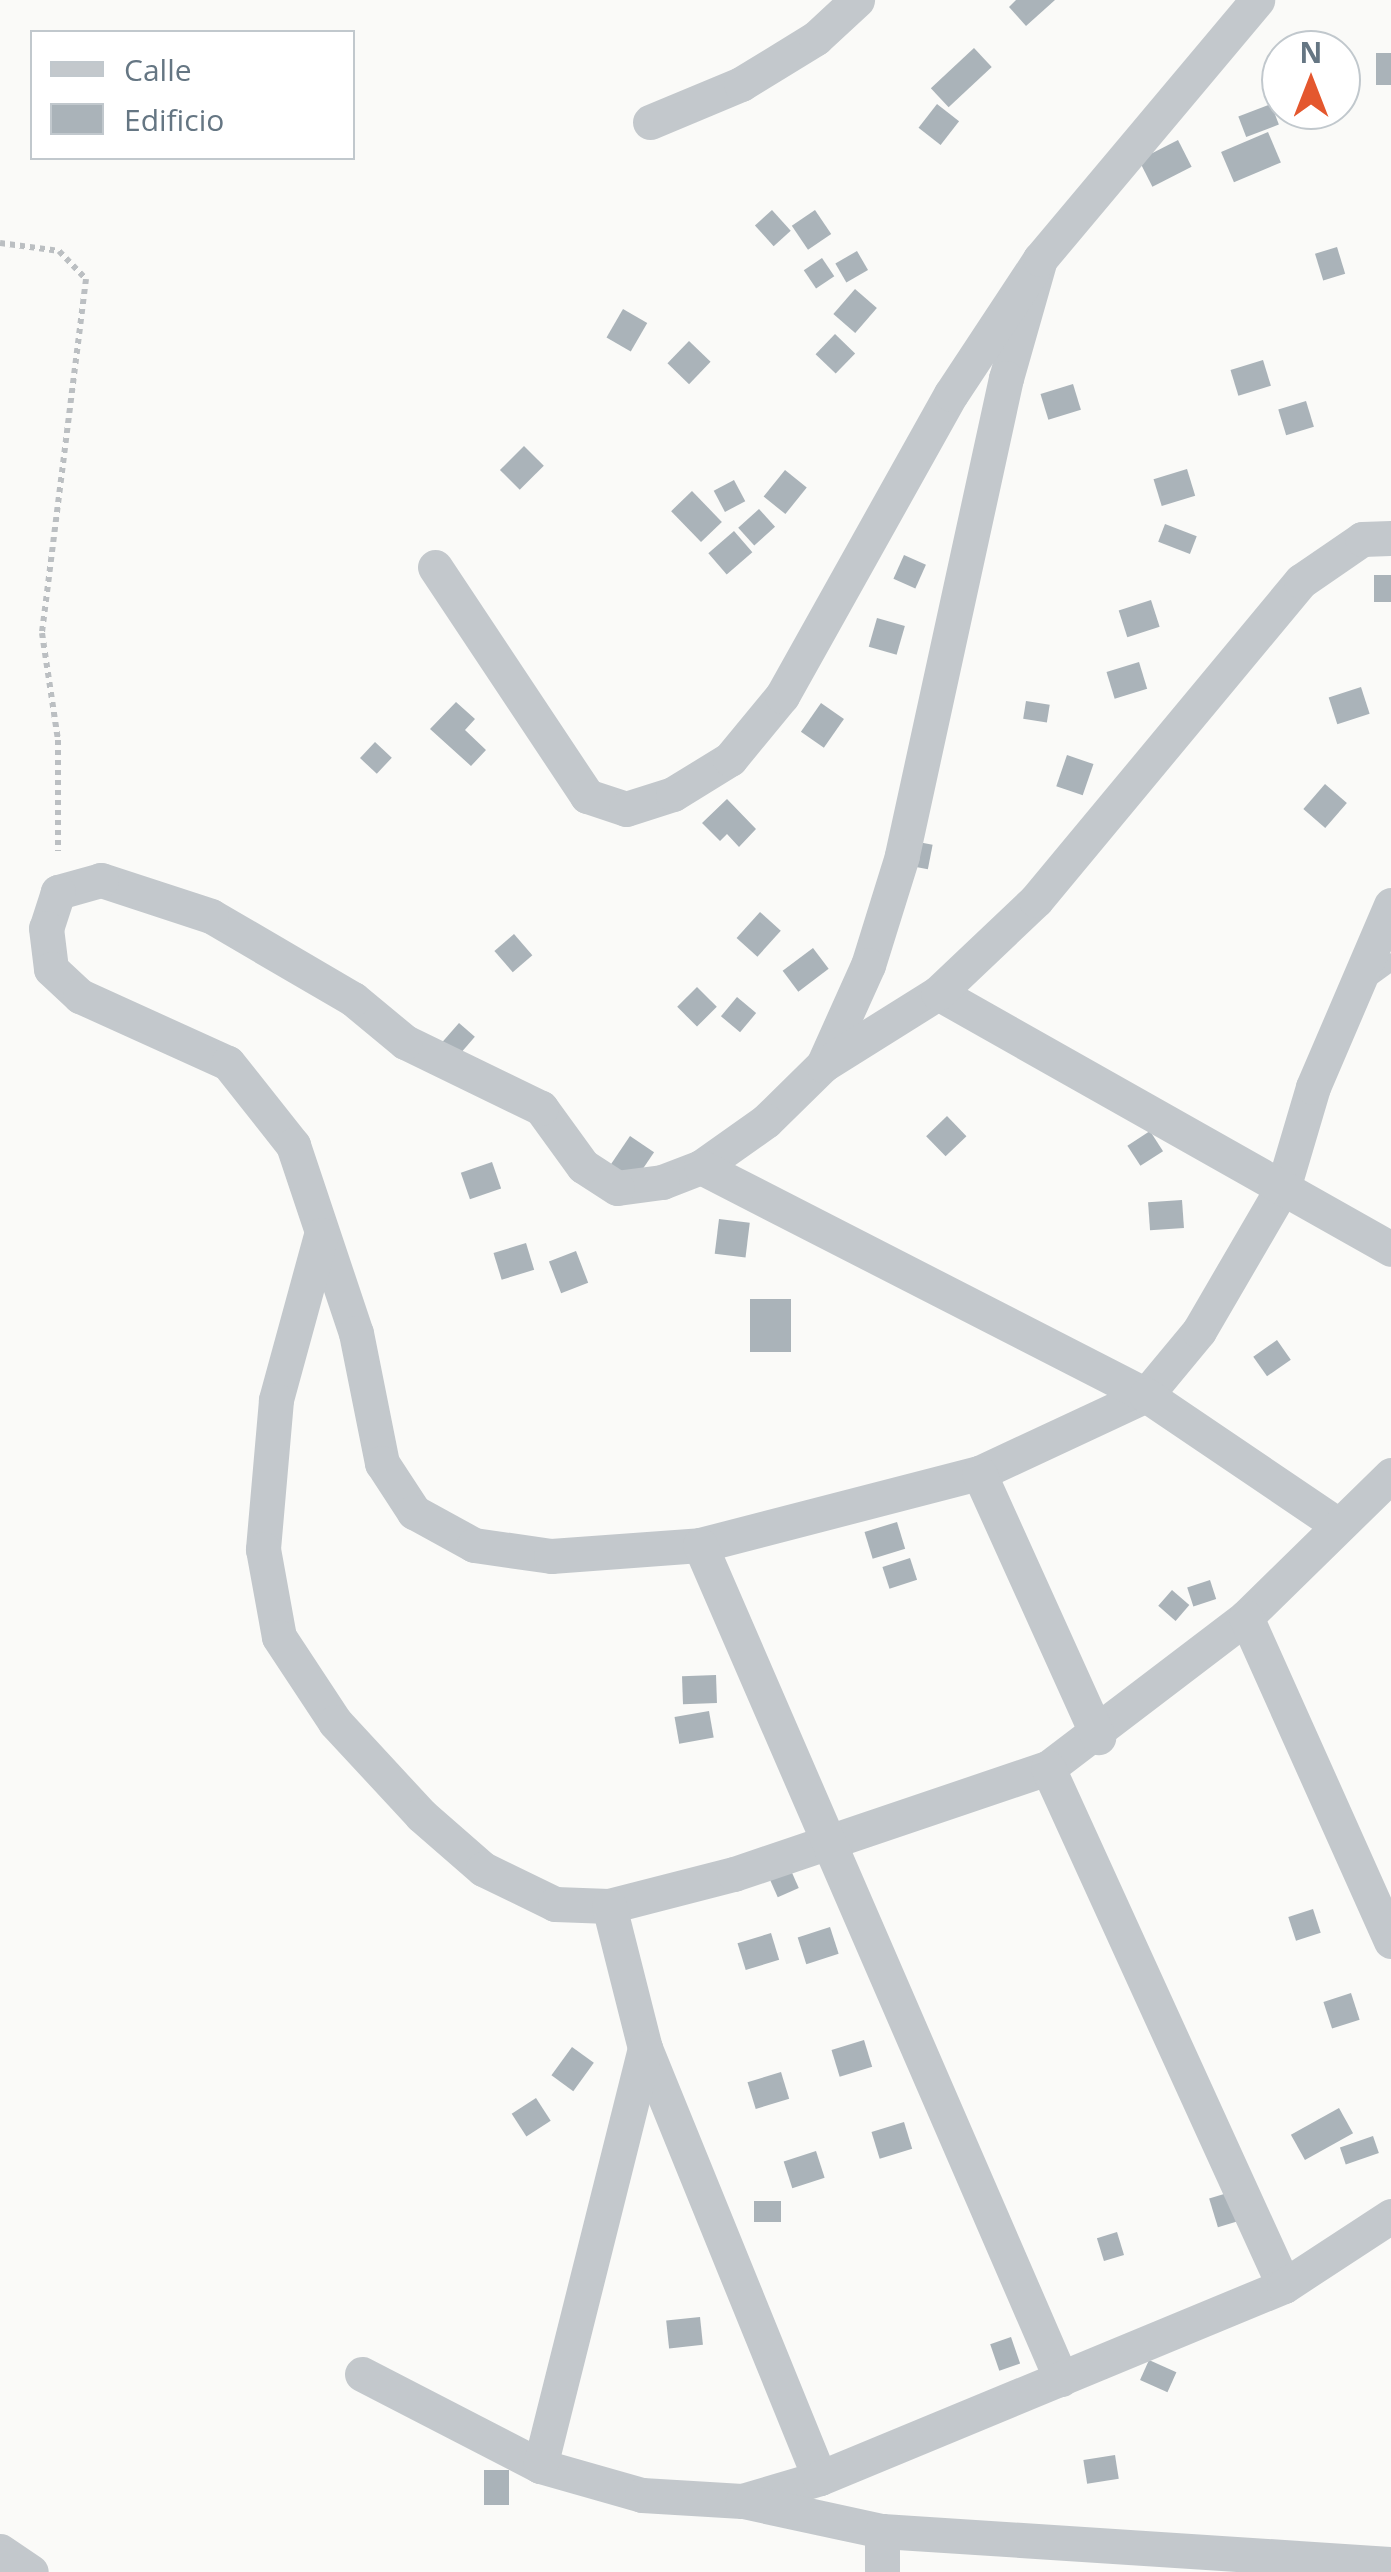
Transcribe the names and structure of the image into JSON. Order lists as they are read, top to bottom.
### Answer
{
  "legend": ["Calle", "Edificio"],
  "north": "top"
}
